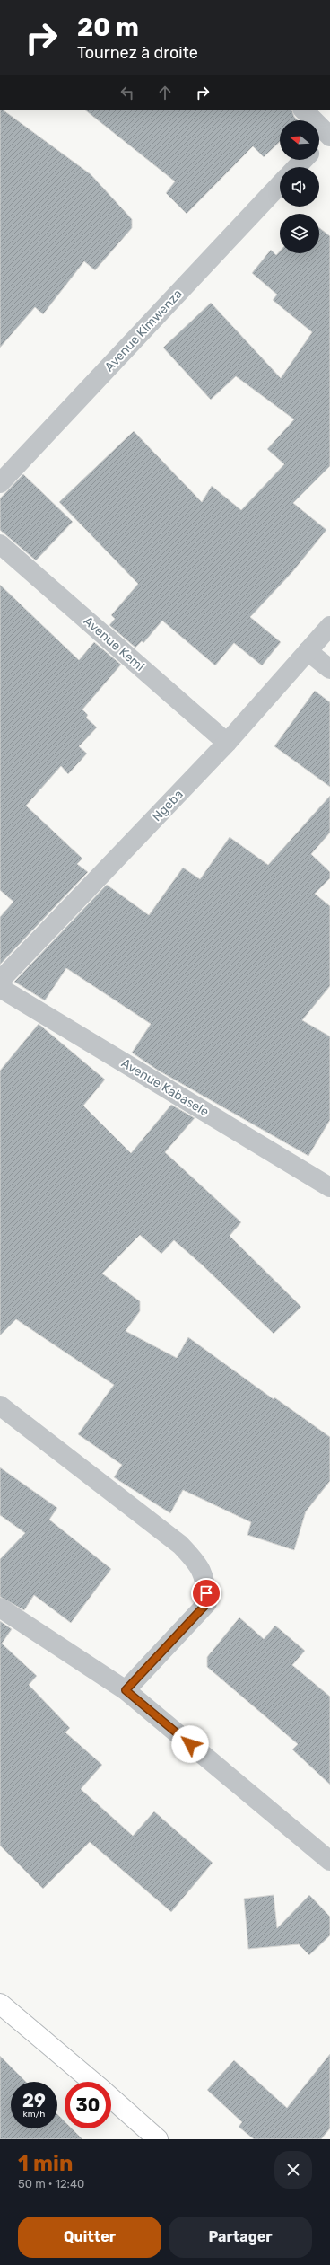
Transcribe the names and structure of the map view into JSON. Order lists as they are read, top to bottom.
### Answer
{
  "streets": {
    "street": [
      "Avenue Kimwenza",
      "Avenue Kemi",
      "Ngeba",
      "Avenue Kabasele"
    ]
  },
  "crossings": [
    ["Avenue Kemi", "Ngeba"]
  ],
  "north": "left",
  "page": {
    "turn": ["20 m", "Tournez à droite"],
    "speed": "29 km/h",
    "limit": "30",
    "heading": ["1 min", "50 m · 12:40"],
    "buttons": ["Quitter", "Partager"]
  }
}
